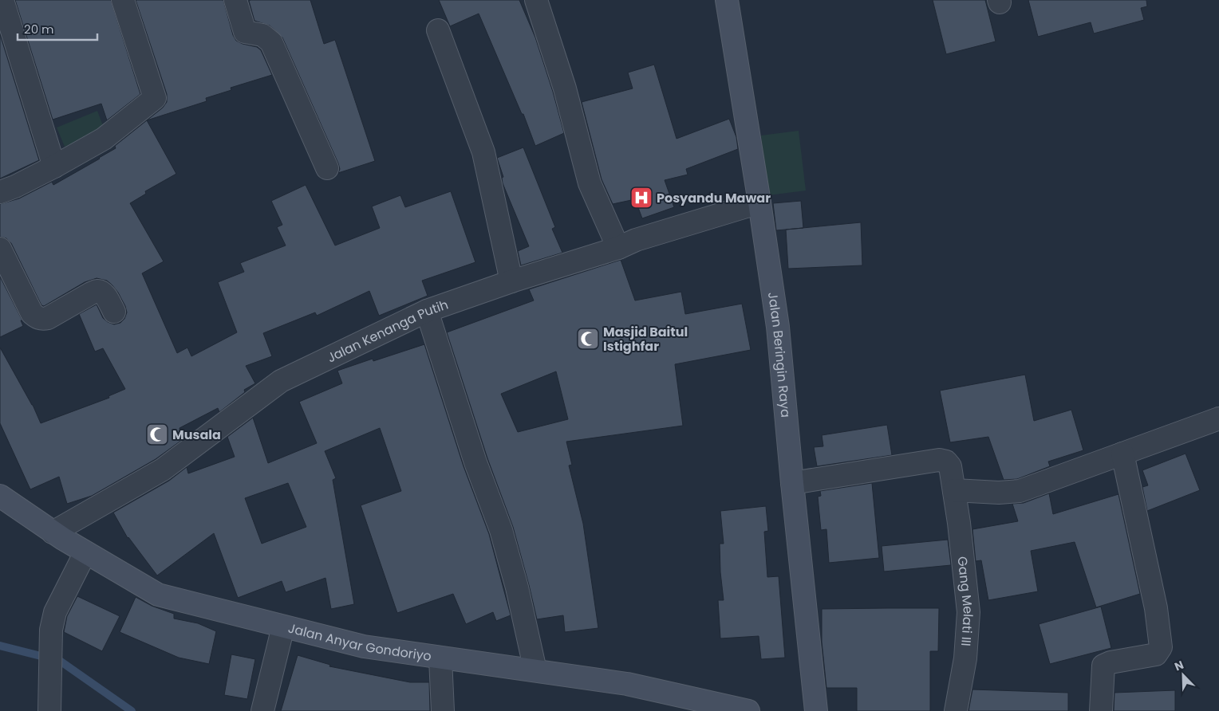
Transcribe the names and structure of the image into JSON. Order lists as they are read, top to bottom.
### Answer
{
  "streets": {
    "street": [
      "Jalan Kenanga Putih",
      "Jalan Beringin Raya",
      "Gang Melati III",
      "Jalan Anyar Gondoriyo"
    ]
  },
  "crossings": [
    ["Jalan Kenanga Putih", "Jalan Beringin Raya"],
    ["Jalan Kenanga Putih", "Jalan Anyar Gondoriyo"],
    ["Jalan Beringin Raya", "Gang Melati III"]
  ],
  "places": {
    "hospital": ["Posyandu Mawar"],
    "mosque": ["Masjid Baitul Istighfar", "Musala"]
  },
  "scale_bar": "20 m",
  "north": "top left"
}
